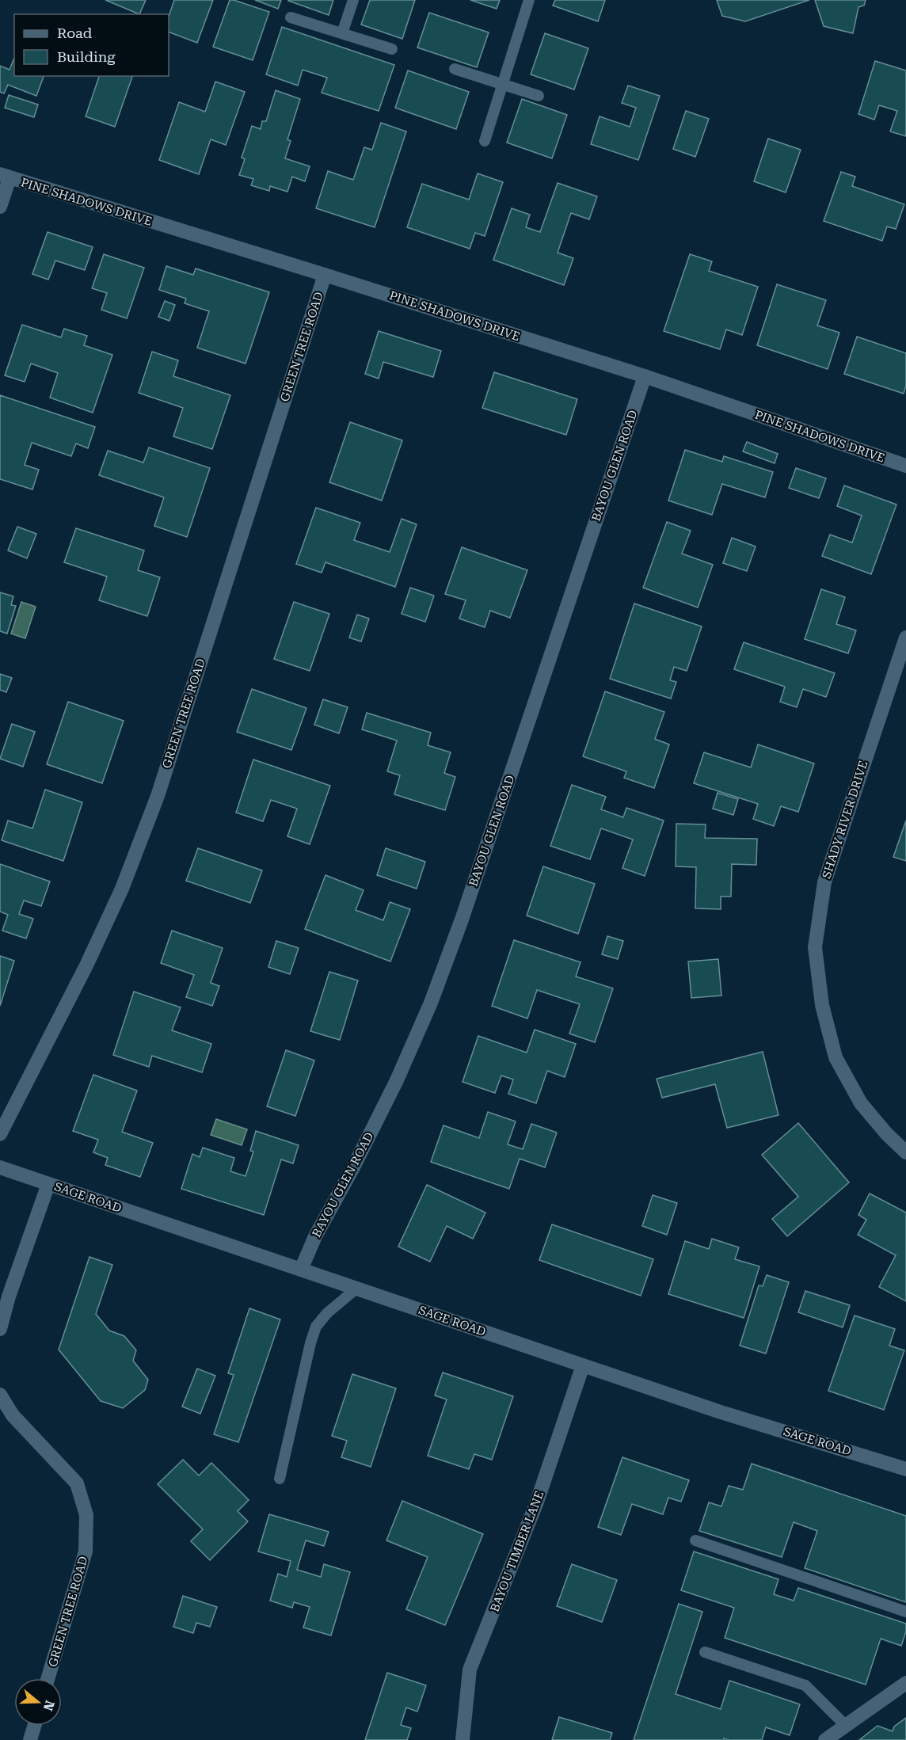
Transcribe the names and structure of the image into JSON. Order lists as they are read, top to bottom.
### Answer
{
  "streets": {
    "street": [
      "PINE SHADOWS DRIVE",
      "GREEN TREE ROAD",
      "BAYOU GLEN ROAD",
      "SHADY RIVER DRIVE",
      "SAGE ROAD",
      "BAYOU TIMBER LANE"
    ]
  },
  "crossings": [
    ["PINE SHADOWS DRIVE", "GREEN TREE ROAD"],
    ["PINE SHADOWS DRIVE", "BAYOU GLEN ROAD"],
    ["BAYOU GLEN ROAD", "SAGE ROAD"],
    ["SAGE ROAD", "BAYOU TIMBER LANE"]
  ],
  "legend": ["Road", "Building"],
  "north": "right"
}
